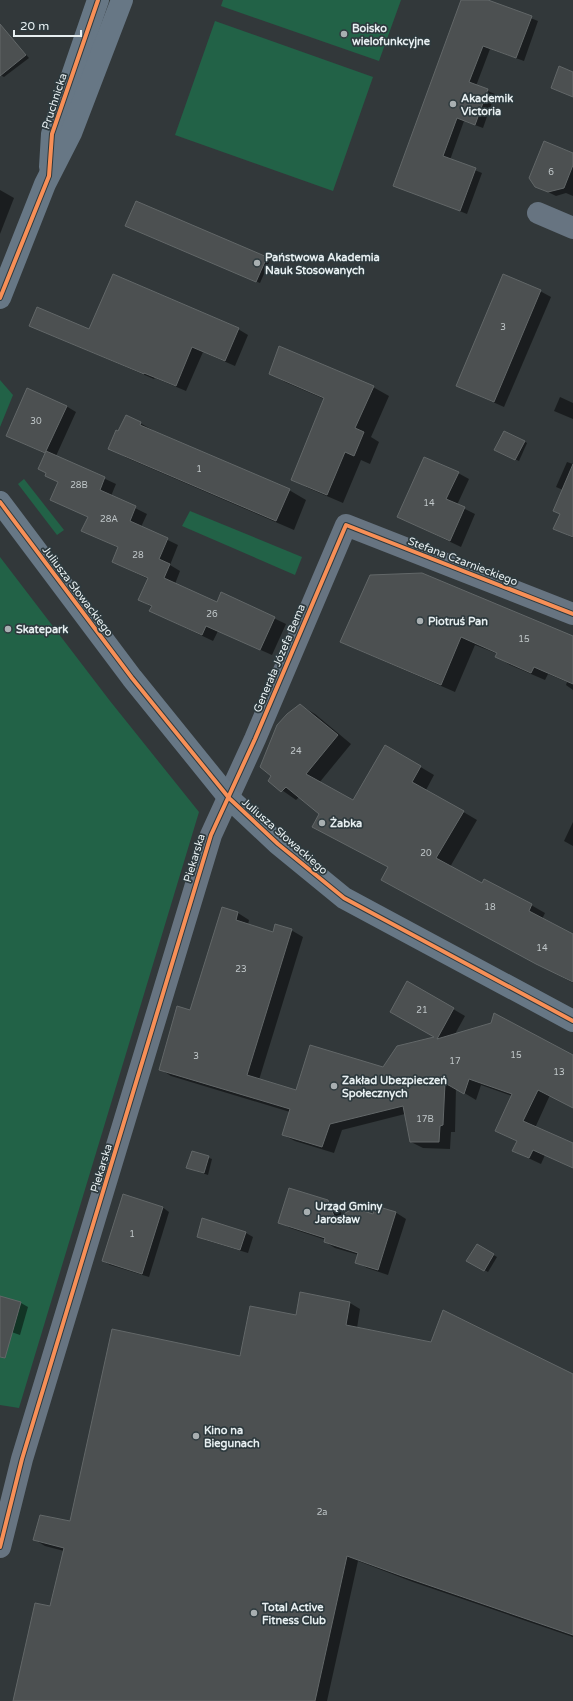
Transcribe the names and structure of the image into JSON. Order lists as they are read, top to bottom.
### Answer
{
  "streets": {
    "main road": ["Pruchnicka", "Juliusza Słowackiego"],
    "street": ["Stefana Czarnieckiego", "Generała Józefa Bema", "Piekarska"]
  },
  "crossings": [
    ["Stefana Czarnieckiego", "Generała Józefa Bema"],
    ["Juliusza Słowackiego", "Generała Józefa Bema"],
    ["Juliusza Słowackiego", "Piekarska"],
    ["Generała Józefa Bema", "Piekarska"]
  ],
  "places": [
    "Boisko wielofunkcyjne",
    "Akademik Victoria",
    "Państwowa Akademia Nauk Stosowanych",
    "Piotruś Pan",
    "Skatepark",
    "Żabka",
    "Zakład Ubezpieczeń Społecznych",
    "Urząd Gminy Jarosław",
    "Kino na Biegunach",
    "Total Active Fitness Club"
  ],
  "house_numbers": [
    "6",
    "3",
    "30",
    "1",
    "28B",
    "14",
    "28A",
    "28",
    "26",
    "15",
    "24",
    "20",
    "18",
    "14",
    "23",
    "21",
    "15",
    "3",
    "17",
    "13",
    "17B",
    "1",
    "2a"
  ],
  "scale_bar": "20 m"
}
